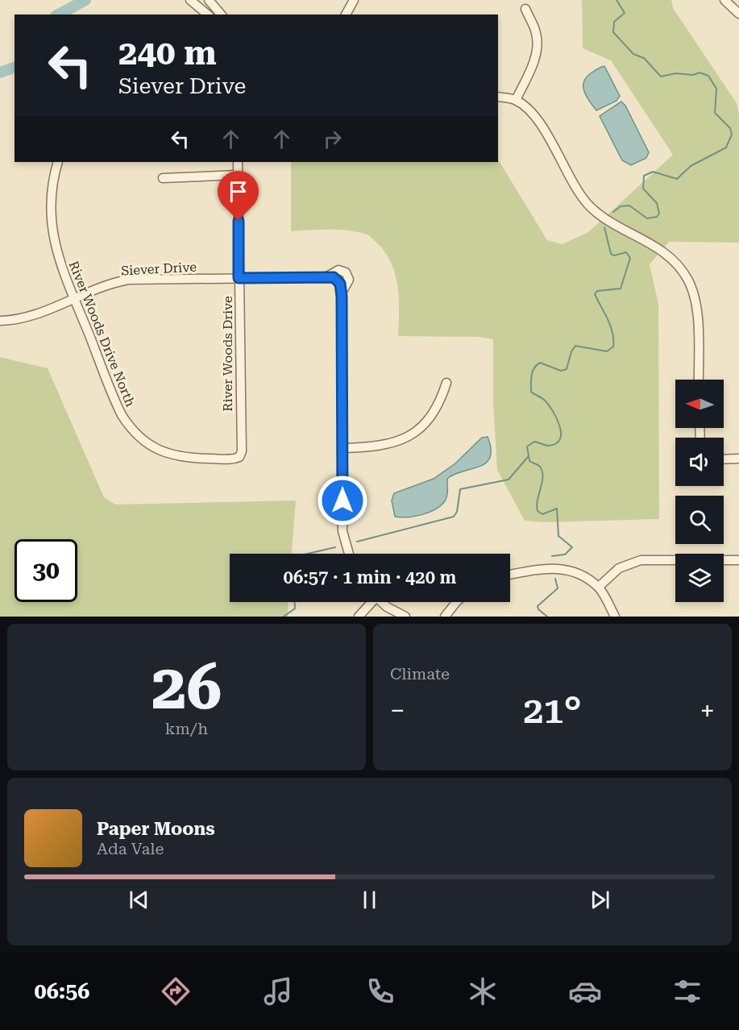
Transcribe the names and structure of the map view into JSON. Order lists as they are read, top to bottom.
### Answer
{
  "streets": {
    "street": ["Siever Drive", "River Woods Drive North", "River Woods Drive"]
  },
  "crossings": [
    ["Siever Drive", "River Woods Drive North"],
    ["Siever Drive", "River Woods Drive"],
    ["River Woods Drive North", "River Woods Drive"]
  ],
  "north": "left",
  "page": {
    "turn": ["240 m", "Siever Drive"],
    "limit": "30",
    "trip": "06:57 · 1 min · 420 m",
    "tile": [
      ["26", "km/h"],
      "Climate"
    ],
    "heat": ["−", "21°", "+"],
    "song": ["Paper Moons", "Ada Vale"],
    "tabs": "06:56"
  }
}
